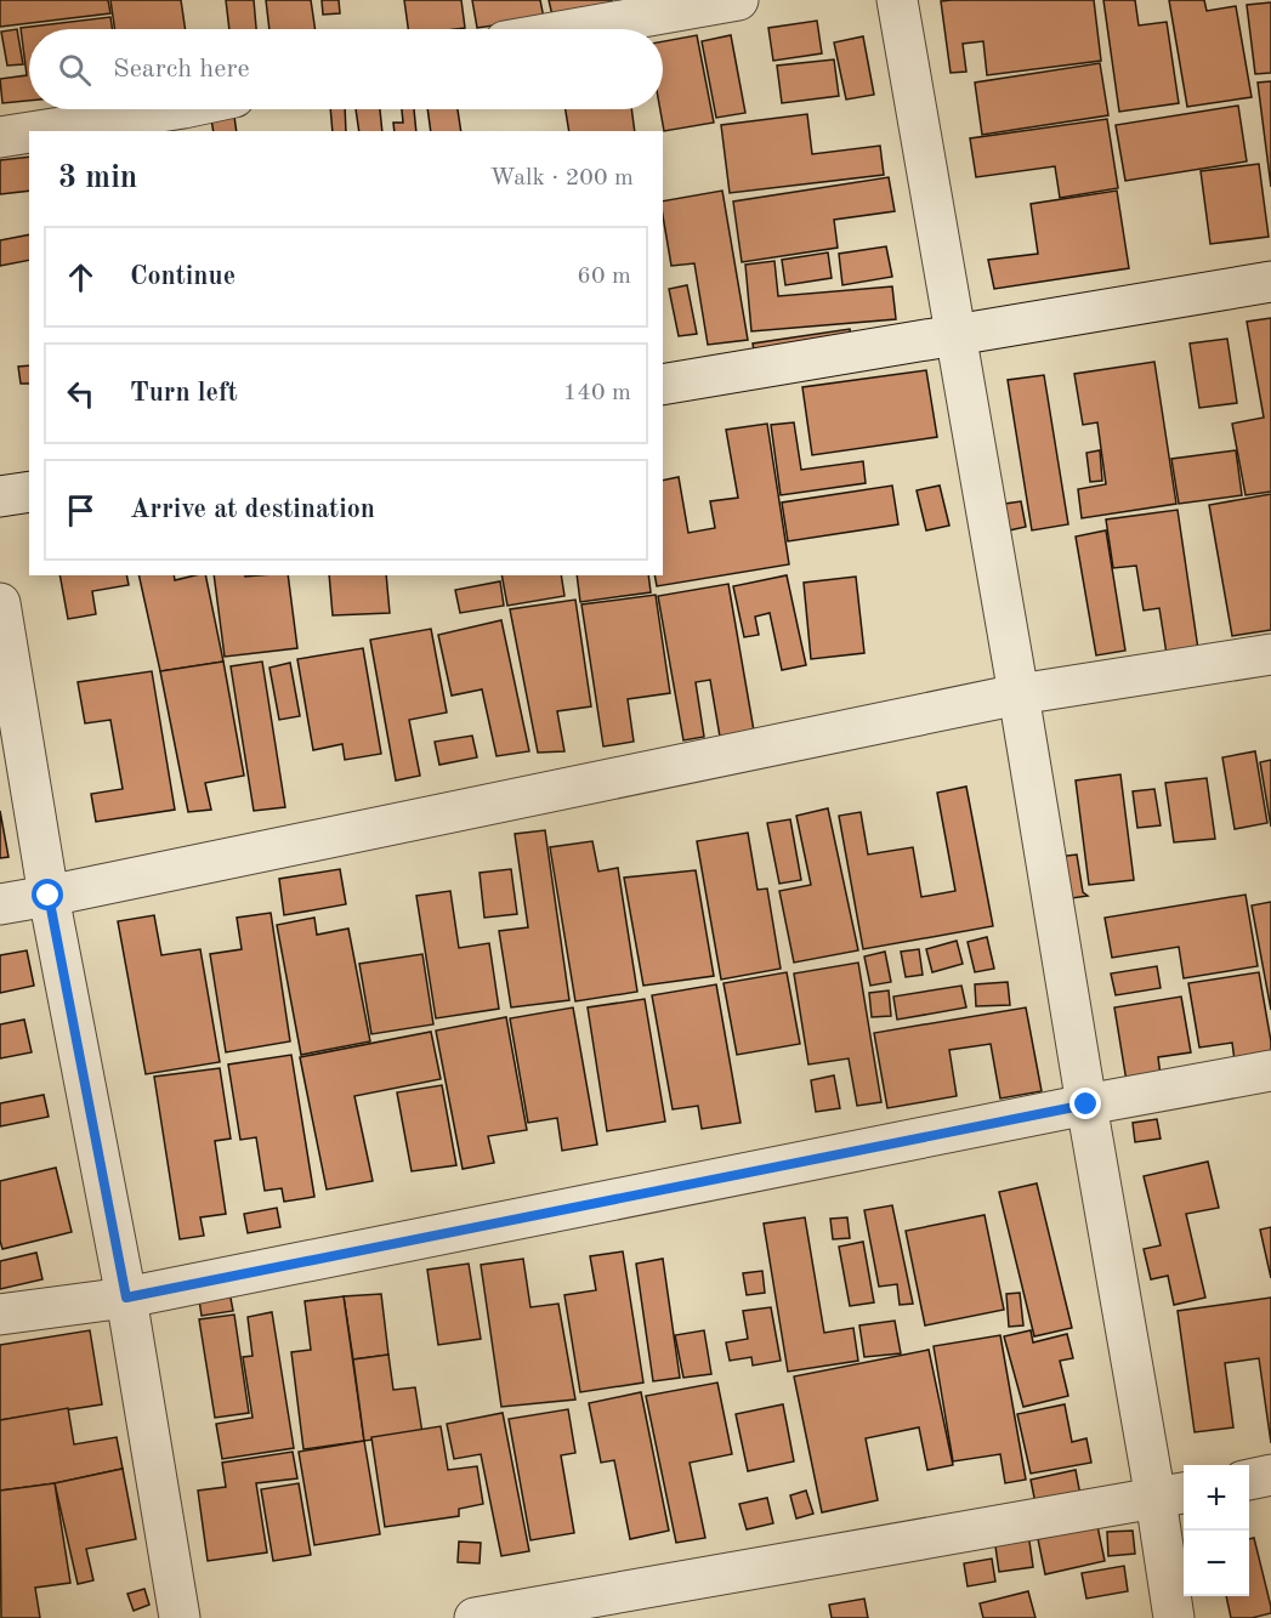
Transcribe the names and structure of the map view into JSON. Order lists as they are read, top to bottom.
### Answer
{
  "page": {
    "search": "Search here",
    "heading": ["3 min", "Walk · 200 m"],
    "list": [
      ["Continue", "60 m"],
      ["Turn left", "140 m"],
      "Arrive at destination"
    ],
    "map_buttons": ["+", "−"]
  }
}
